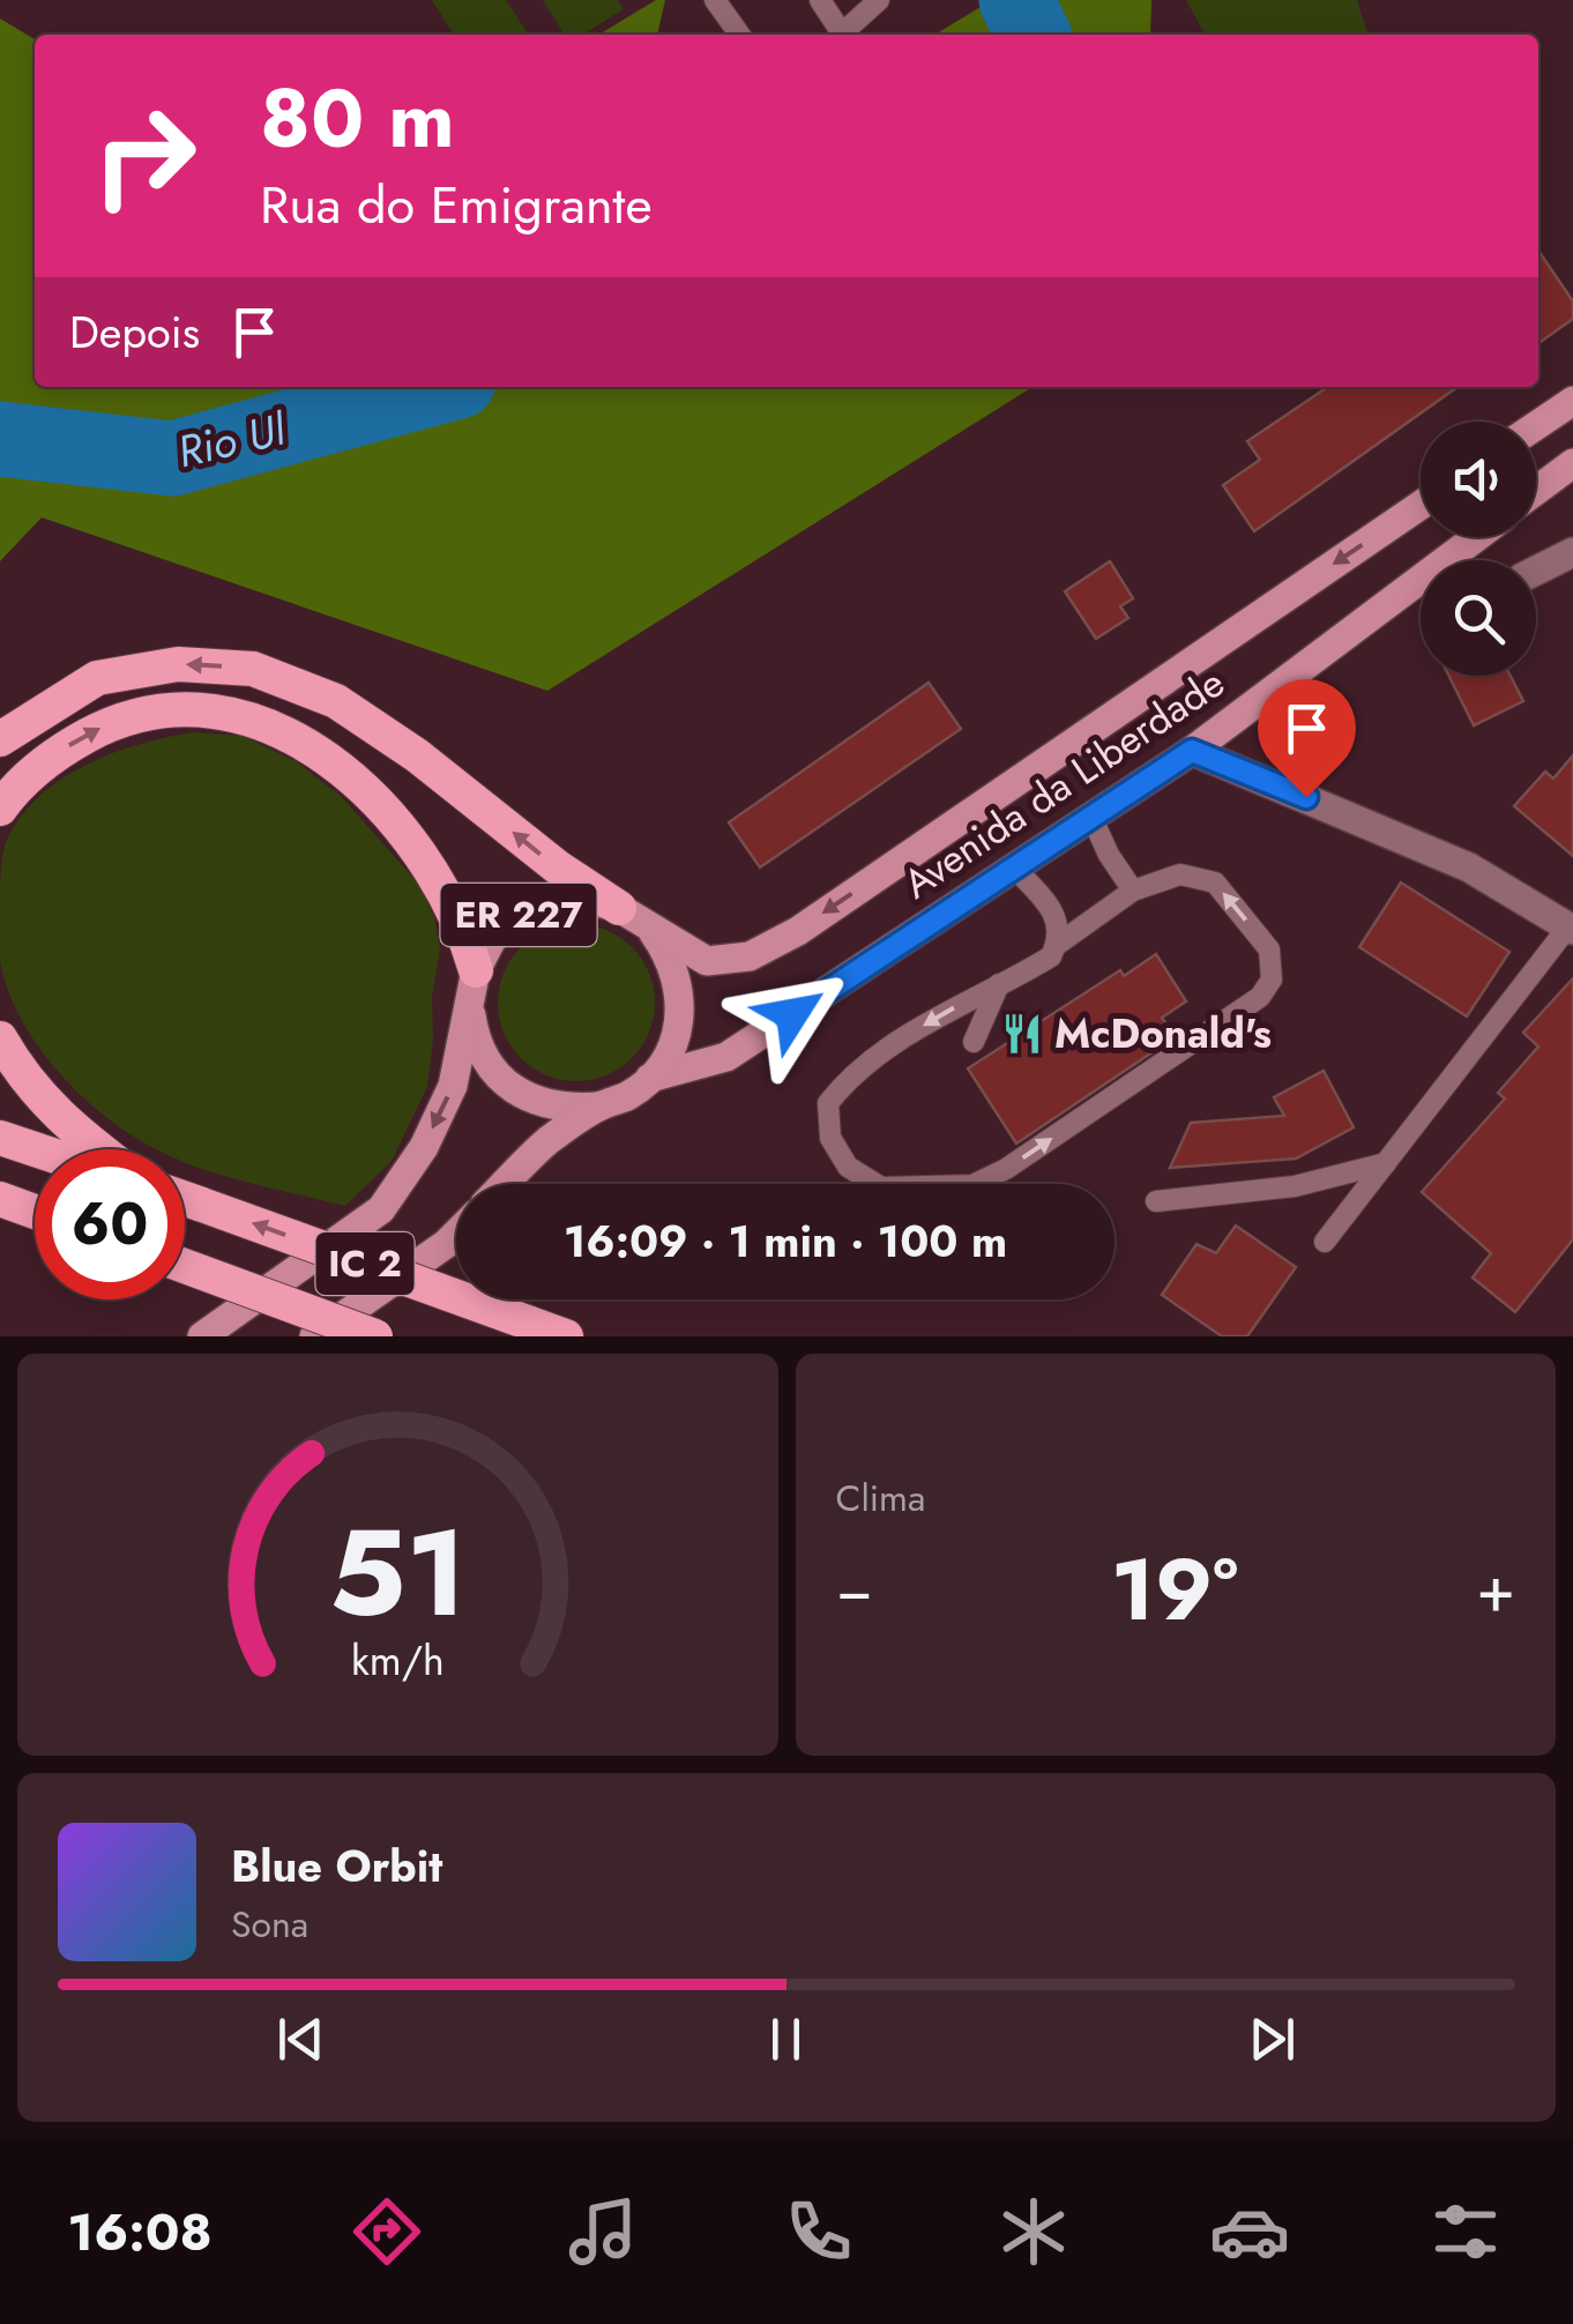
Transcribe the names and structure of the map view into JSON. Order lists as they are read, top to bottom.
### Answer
{
  "streets": {
    "highway": ["IC 2"],
    "main road": ["Avenida da Liberdade", "ER 227"]
  },
  "crossings": [
    ["Avenida da Liberdade", "ER 227"]
  ],
  "water": ["Rio Ul"],
  "places": {
    "restaurant": ["McDonald's"]
  },
  "page": {
    "turn": ["80 m", "Rua do Emigrante"],
    "then": "Depois",
    "limit": "60",
    "trip": "16:09 · 1 min · 100 m",
    "tile": "Clima",
    "heat": ["−", "19°", "+"],
    "song": ["Blue Orbit", "Sona"],
    "tabs": "16:08",
    "gauge": ["51", "km/h"]
  }
}
